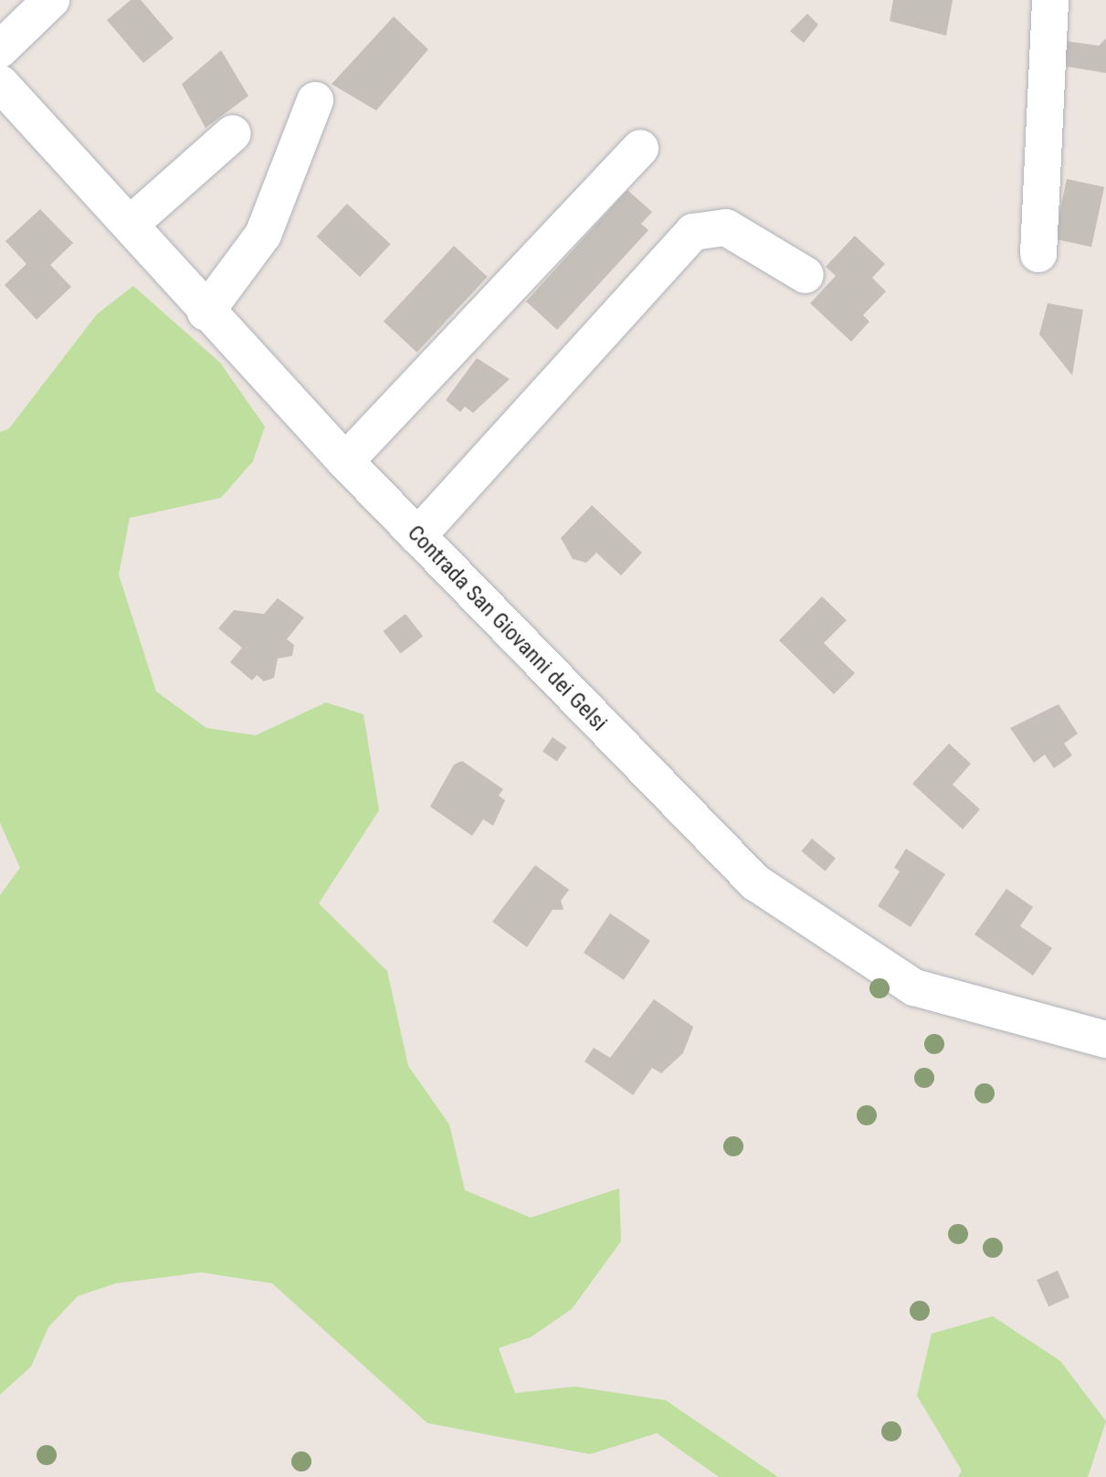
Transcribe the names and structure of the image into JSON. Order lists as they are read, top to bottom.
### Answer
{
  "streets": {
    "street": ["Contrada San Giovanni dei Gelsi"]
  }
}
